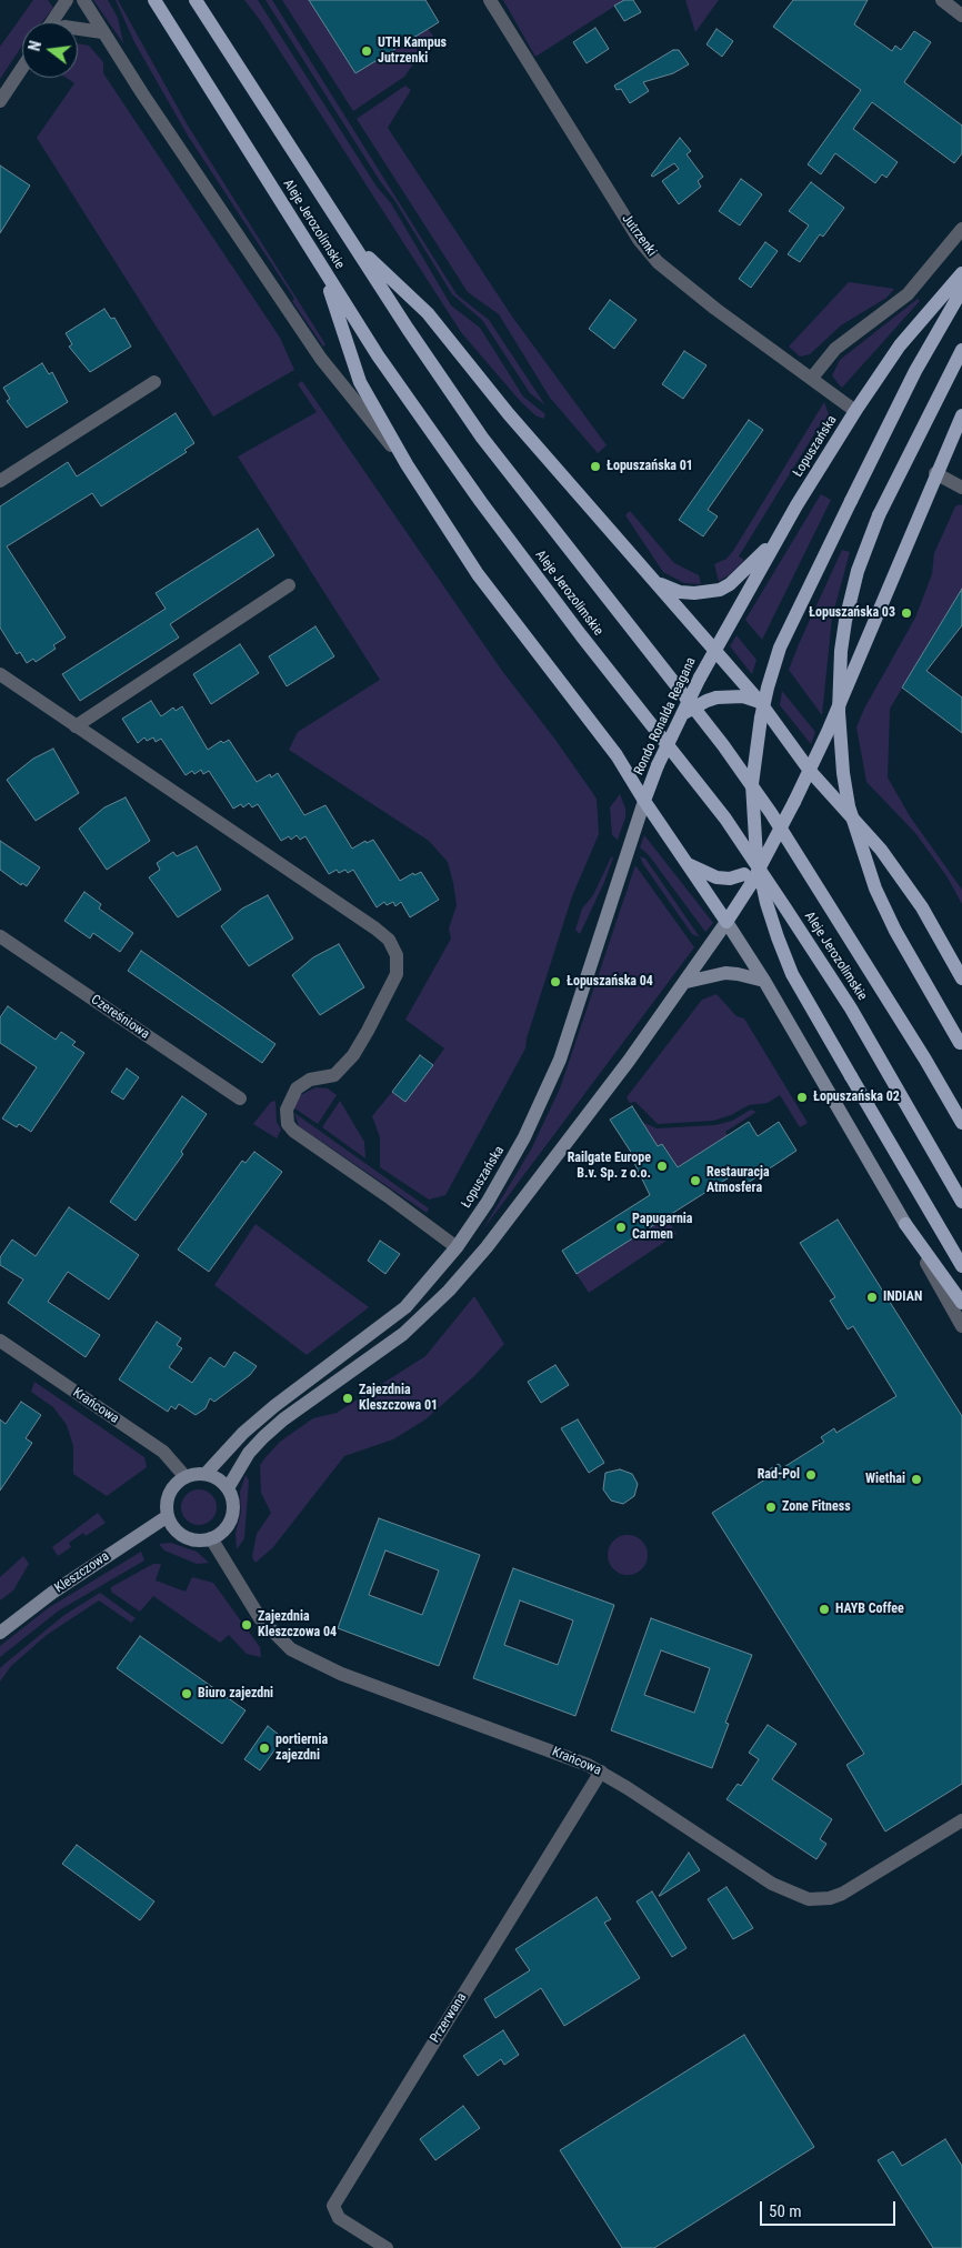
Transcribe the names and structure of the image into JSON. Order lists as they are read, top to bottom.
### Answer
{
  "streets": {
    "main road": [
      "Aleje Jerozolimskie",
      "Łopuszańska",
      "Rondo Ronalda Reagana",
      "Kleszczowa"
    ],
    "street": [
      "Jutrzenki",
      "Czereśniowa",
      "Krańcowa",
      "Przerwana"
    ]
  },
  "crossings": [
    ["Jutrzenki", "Łopuszańska"],
    ["Łopuszańska", "Rondo Ronalda Reagana"],
    ["Łopuszańska", "Krańcowa"],
    ["Łopuszańska", "Kleszczowa"],
    ["Krańcowa", "Kleszczowa"],
    ["Krańcowa", "Przerwana"]
  ],
  "places": [
    "UTH Kampus Jutrzenki",
    "Łopuszańska 01",
    "Łopuszańska 03",
    "Łopuszańska 04",
    "Łopuszańska 02",
    "Railgate Europe B.v. Sp. z o.o.",
    "Restauracja Atmosfera",
    "Papugarnia Carmen",
    "INDIAN",
    "Zajezdnia Kleszczowa 01",
    "Rad-Pol",
    "Wiethai",
    "Zone Fitness",
    "HAYB Coffee",
    "Zajezdnia Kleszczowa 04",
    "Biuro zajezdni",
    "portiernia zajezdni"
  ],
  "scale_bar": "50 m",
  "north": "left"
}
